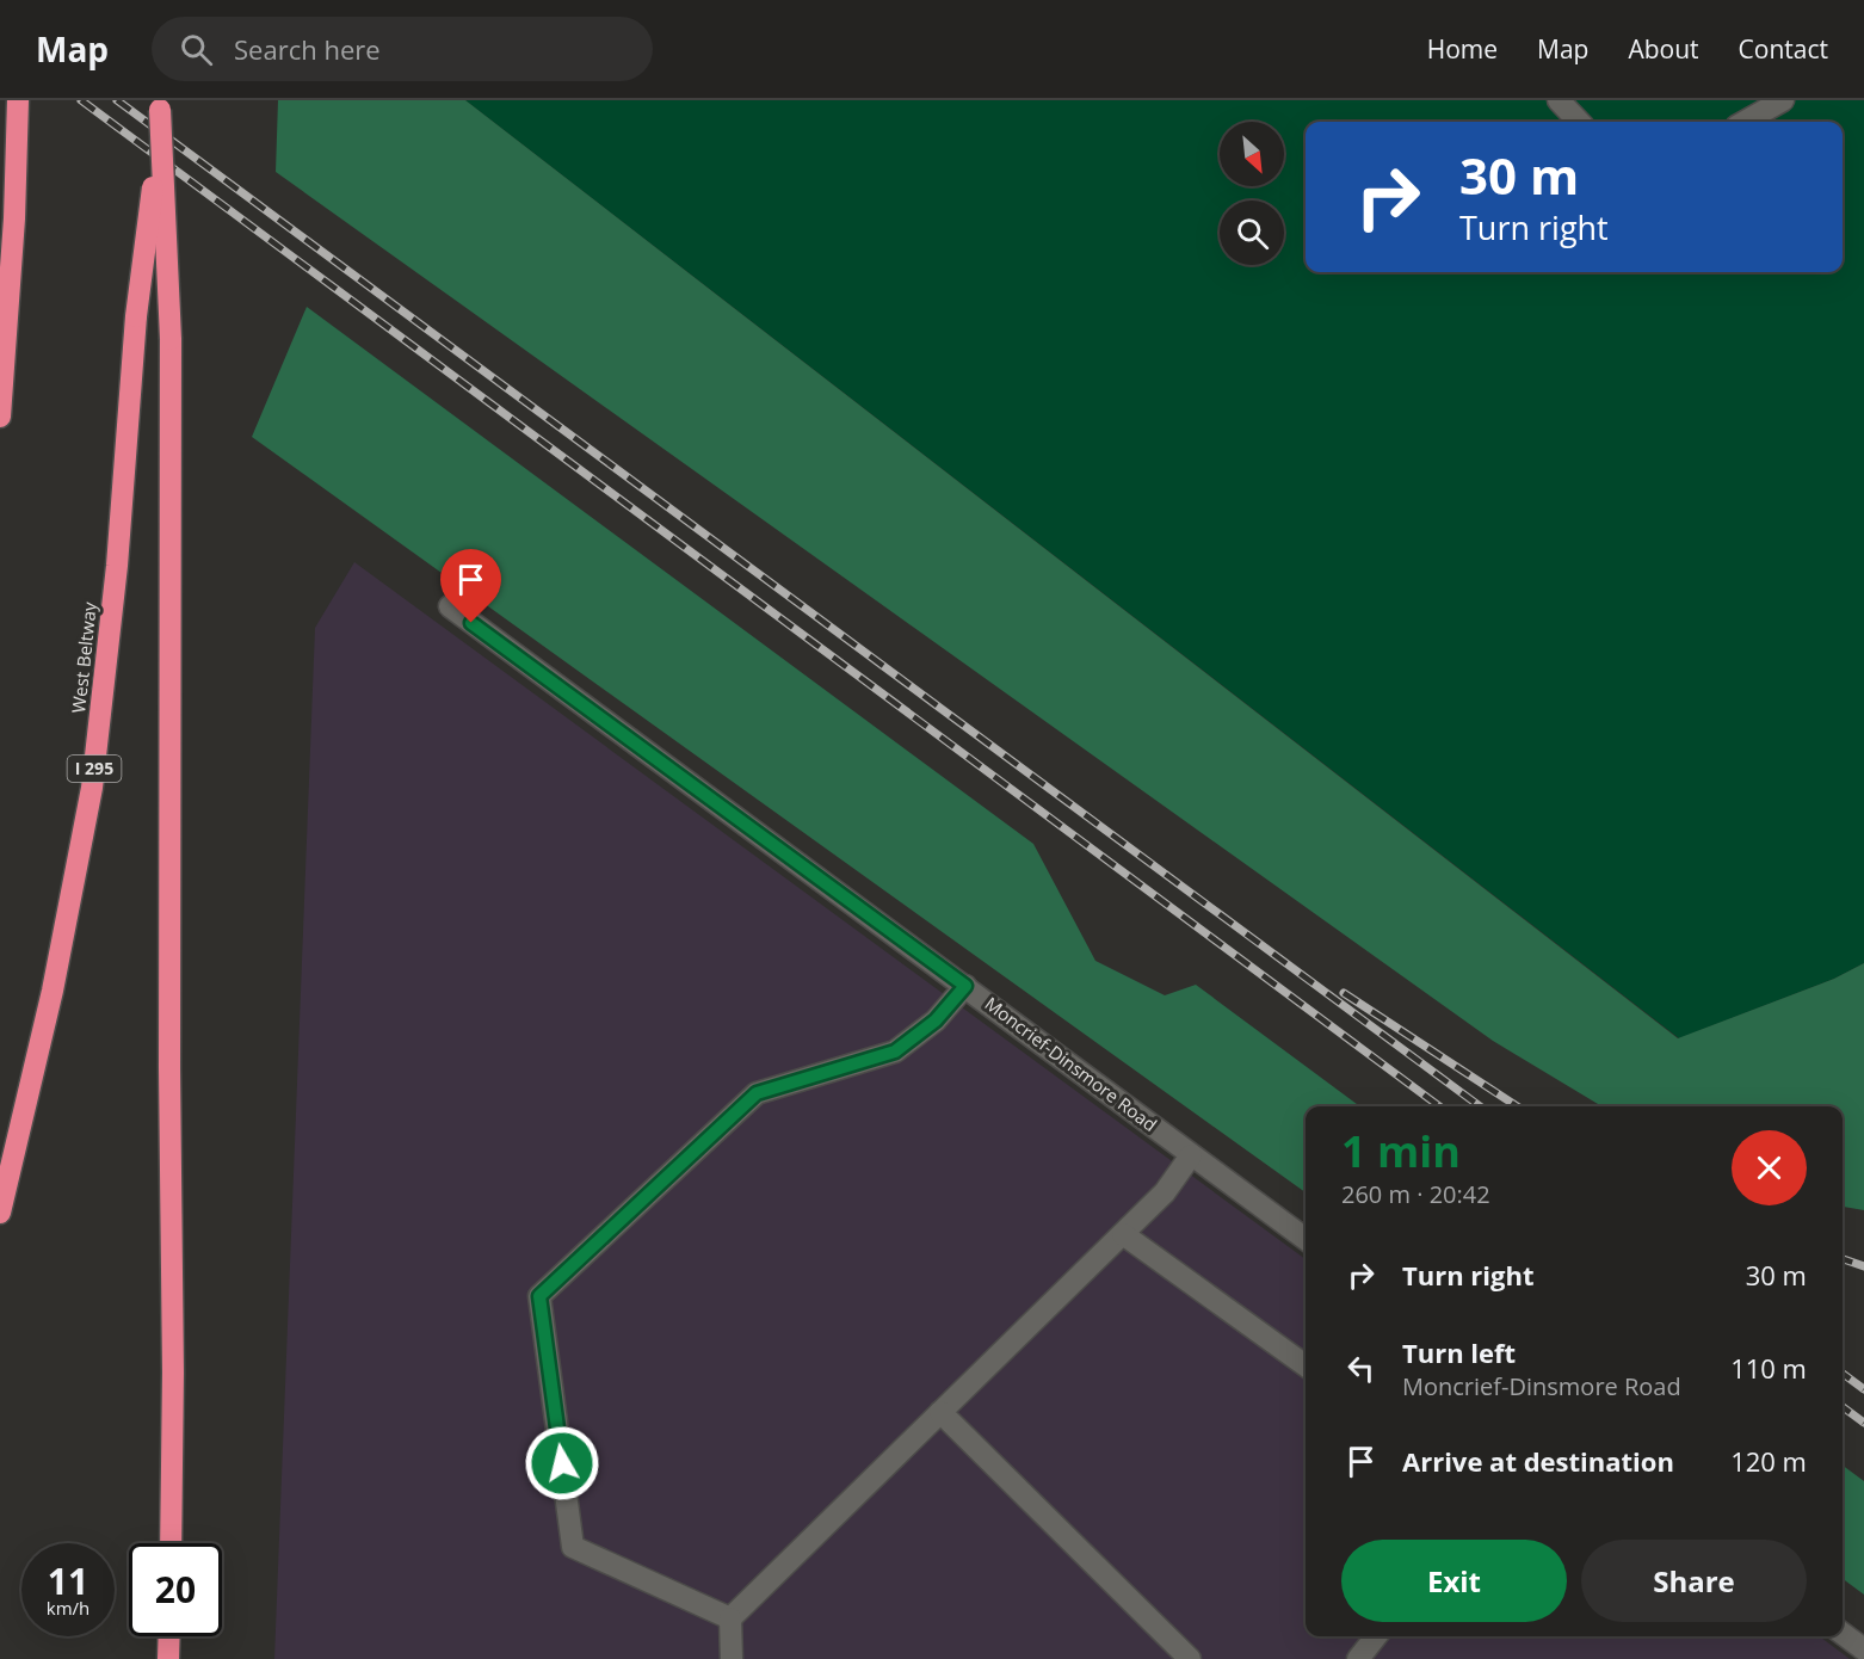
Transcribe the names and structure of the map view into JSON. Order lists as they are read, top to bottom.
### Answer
{
  "streets": {
    "highway": ["West Beltway", "I 295"],
    "street": ["Moncrief-Dinsmore Road"]
  },
  "north": "bottom right",
  "page": {
    "header": "Map",
    "search": "Search here",
    "nav": [
      "Home",
      "Map",
      "About",
      "Contact"
    ],
    "turn": ["30 m", "Turn right"],
    "heading": ["1 min", "260 m · 20:42"],
    "list": [
      {
        "name": "Turn right",
        "value": "30 m"
      },
      {
        "name": "Turn left",
        "note": "Moncrief-Dinsmore Road",
        "value": "110 m"
      },
      {
        "name": "Arrive at destination",
        "value": "120 m"
      }
    ],
    "buttons": ["Exit", "Share"],
    "speed": "11 km/h",
    "limit": "20"
  }
}
